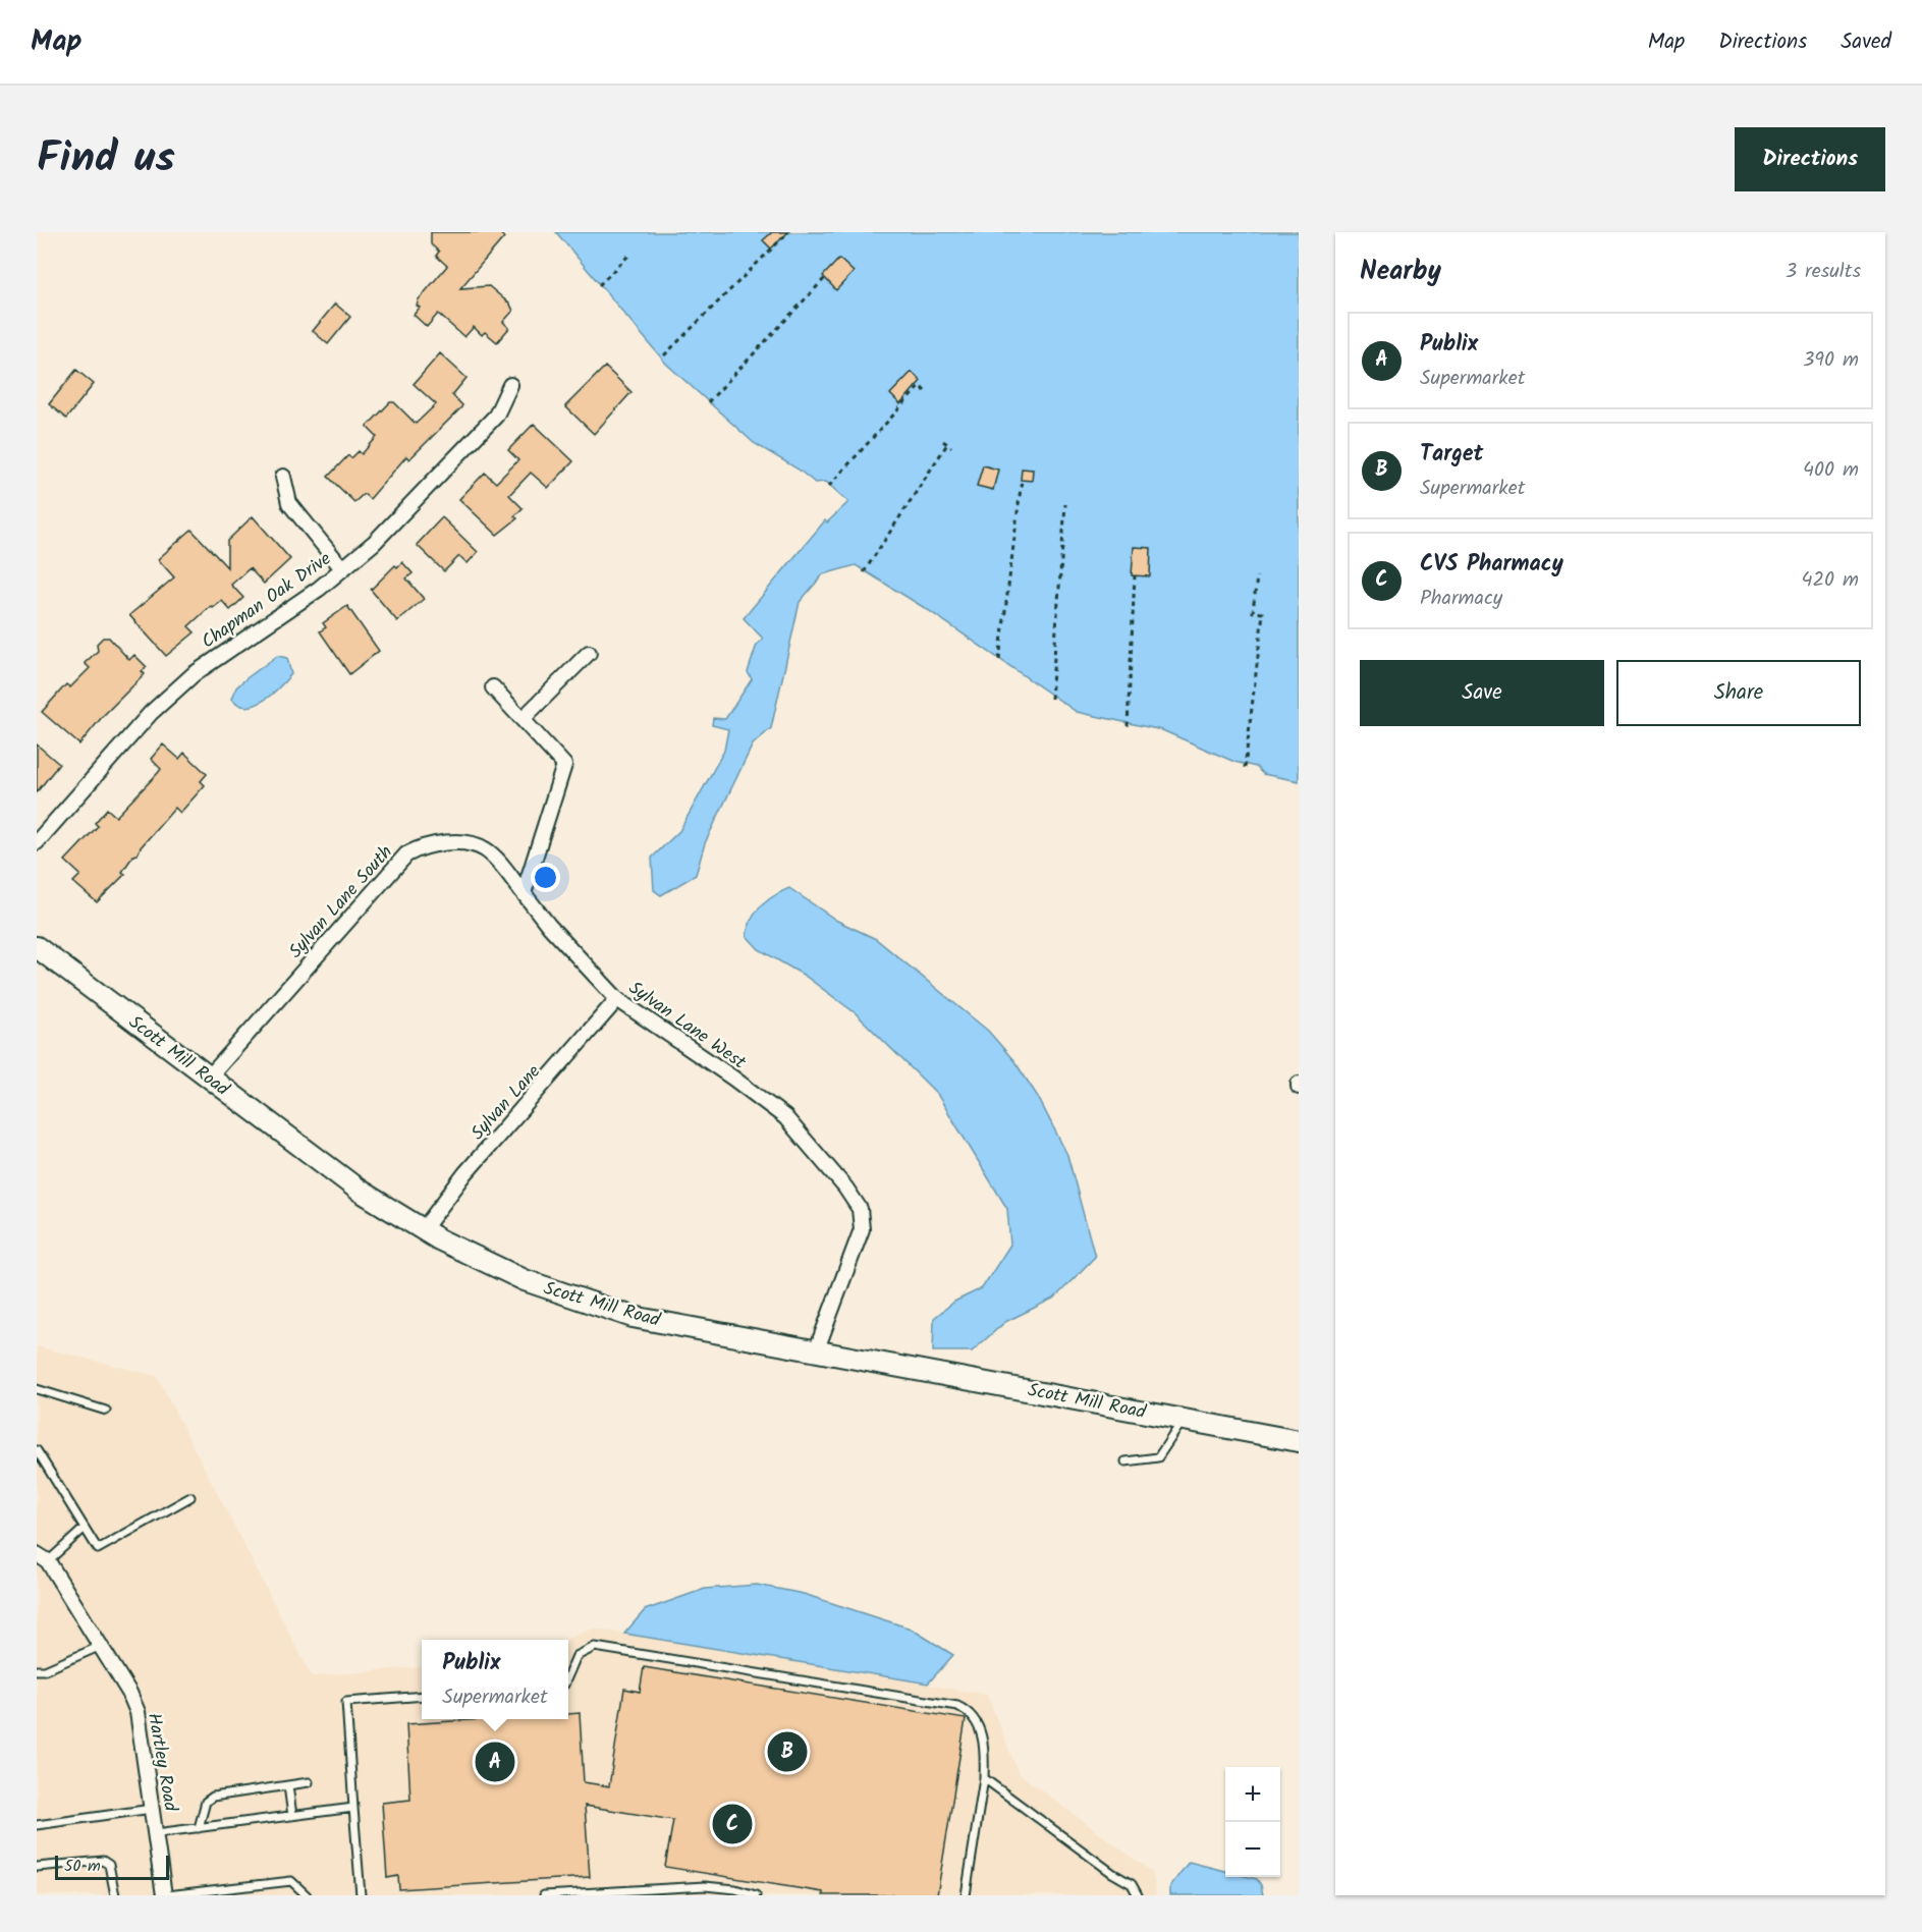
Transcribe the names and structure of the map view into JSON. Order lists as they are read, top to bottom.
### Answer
{
  "streets": {
    "street": [
      "Chapman Oak Drive",
      "Sylvan Lane South",
      "Sylvan Lane West",
      "Scott Mill Road",
      "Sylvan Lane",
      "Hartley Road"
    ]
  },
  "crossings": [
    ["Sylvan Lane South", "Sylvan Lane West"],
    ["Sylvan Lane South", "Scott Mill Road"],
    ["Sylvan Lane West", "Scott Mill Road"],
    ["Sylvan Lane West", "Sylvan Lane"],
    ["Scott Mill Road", "Sylvan Lane"]
  ],
  "scale_bar": "50 m",
  "page": {
    "header": "Map",
    "nav": ["Map", "Directions", "Saved"],
    "title": "Find us",
    "buttons": [
      "Directions",
      ["Save", "Share"]
    ],
    "heading": ["Nearby", "3 results"],
    "list": [
      {
        "mark": "A",
        "name": "Publix",
        "note": "Supermarket",
        "value": "390 m"
      },
      {
        "mark": "B",
        "name": "Target",
        "note": "Supermarket",
        "value": "400 m"
      },
      {
        "mark": "C",
        "name": "CVS Pharmacy",
        "note": "Pharmacy",
        "value": "420 m"
      }
    ],
    "popup": ["Publix", "Supermarket"],
    "pins": ["B", "A", "C"],
    "map_buttons": ["+", "−"],
    "scale": "50 m"
  }
}
